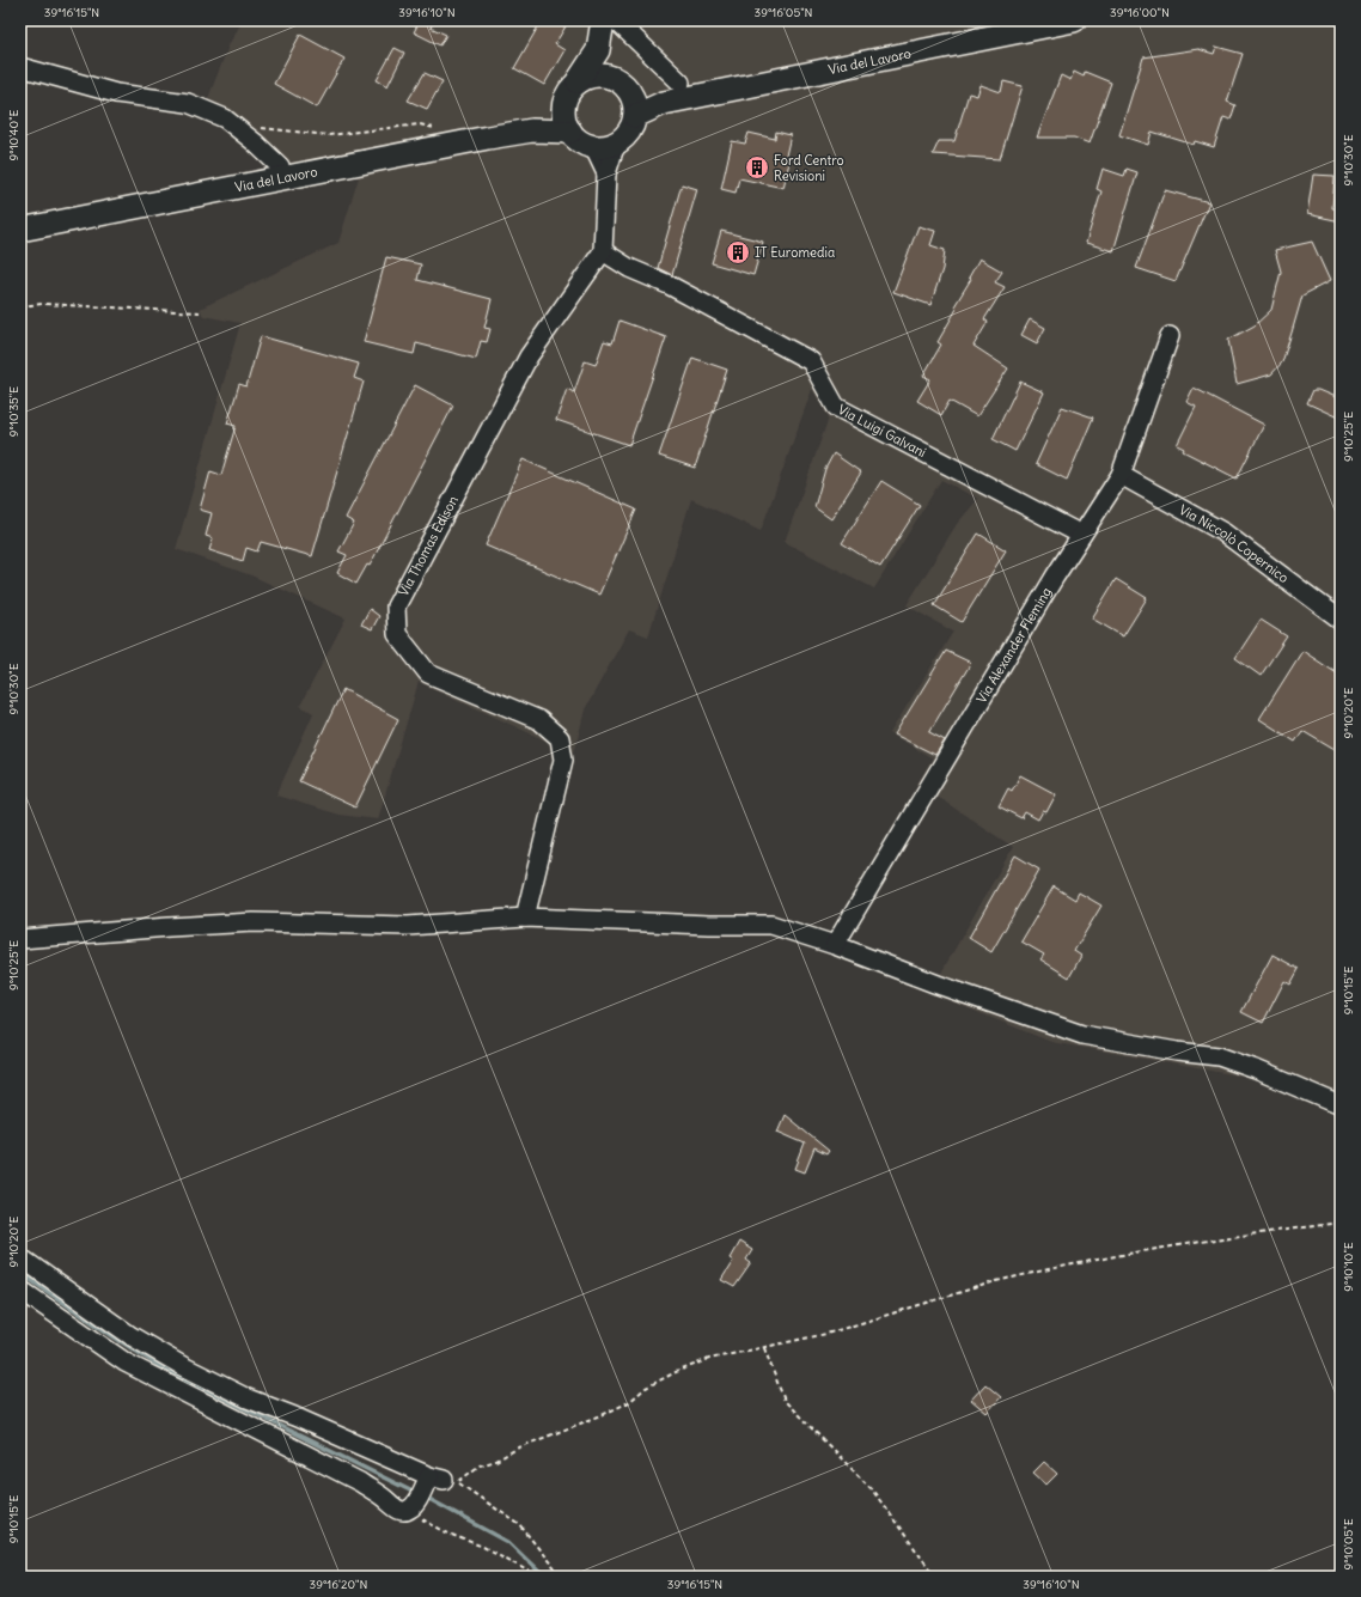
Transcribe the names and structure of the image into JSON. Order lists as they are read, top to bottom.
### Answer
{
  "streets": {
    "main road": ["Via del Lavoro"],
    "street": [
      "Via Luigi Galvani",
      "Via Niccolò Copernico",
      "Via Thomas Edison",
      "Via Alexander Fleming"
    ]
  },
  "crossings": [
    ["Via Luigi Galvani", "Via Thomas Edison"],
    ["Via Luigi Galvani", "Via Alexander Fleming"],
    ["Via Niccolò Copernico", "Via Alexander Fleming"]
  ],
  "places": {
    "building": ["Ford Centro Revisioni", "IT Euromedia"]
  },
  "coordinates": [
    "39°16'15\"N",
    "39°16'10\"N",
    "39°16'05\"N",
    "39°16'00\"N",
    "9°10'40\"E",
    "9°10'30\"E",
    "9°10'35\"E",
    "9°10'25\"E",
    "9°10'20\"E",
    "9°10'15\"E",
    "9°10'10\"E",
    "9°10'05\"E",
    "39°16'20\"N"
  ]
}
